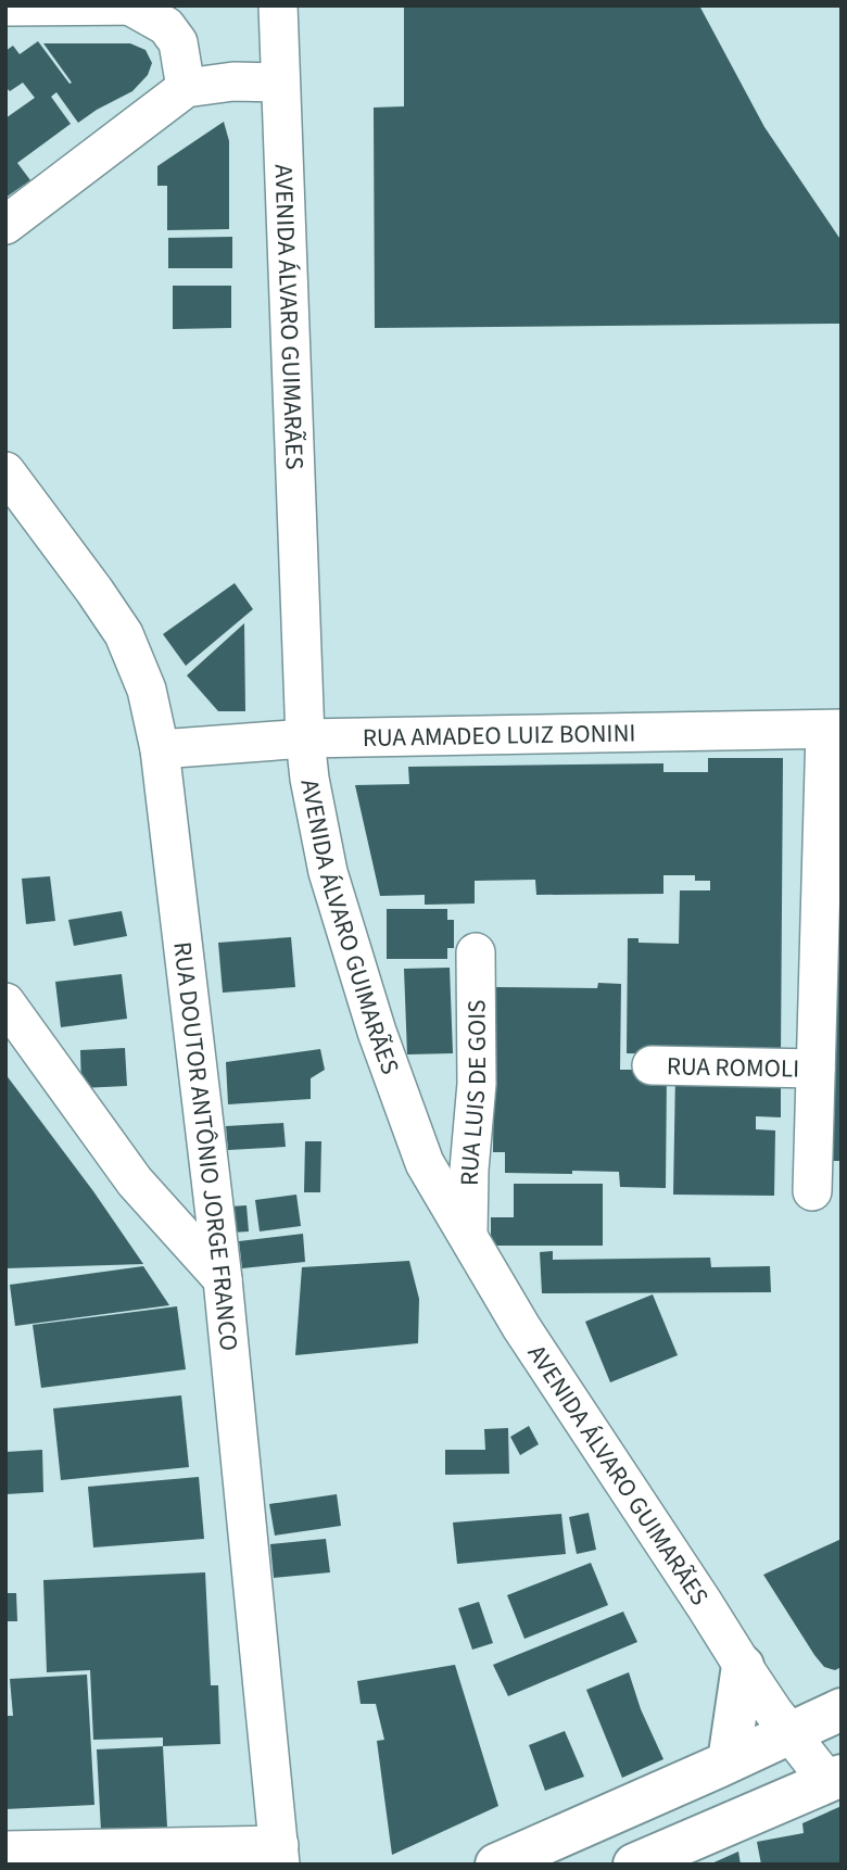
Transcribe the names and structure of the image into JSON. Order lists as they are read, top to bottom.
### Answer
{
  "streets": {
    "street": [
      "AVENIDA ÁLVARO GUIMARÃES",
      "RUA AMADEO LUIZ BONINI",
      "RUA ROMOLI",
      "RUA LUIS DE GOIS",
      "RUA DOUTOR ANTÔNIO JORGE FRANCO"
    ]
  },
  "crossings": [
    ["AVENIDA ÁLVARO GUIMARÃES", "RUA AMADEO LUIZ BONINI"],
    ["AVENIDA ÁLVARO GUIMARÃES", "RUA LUIS DE GOIS"],
    ["RUA AMADEO LUIZ BONINI", "RUA ROMOLI"],
    ["RUA AMADEO LUIZ BONINI", "RUA DOUTOR ANTÔNIO JORGE FRANCO"]
  ]
}
